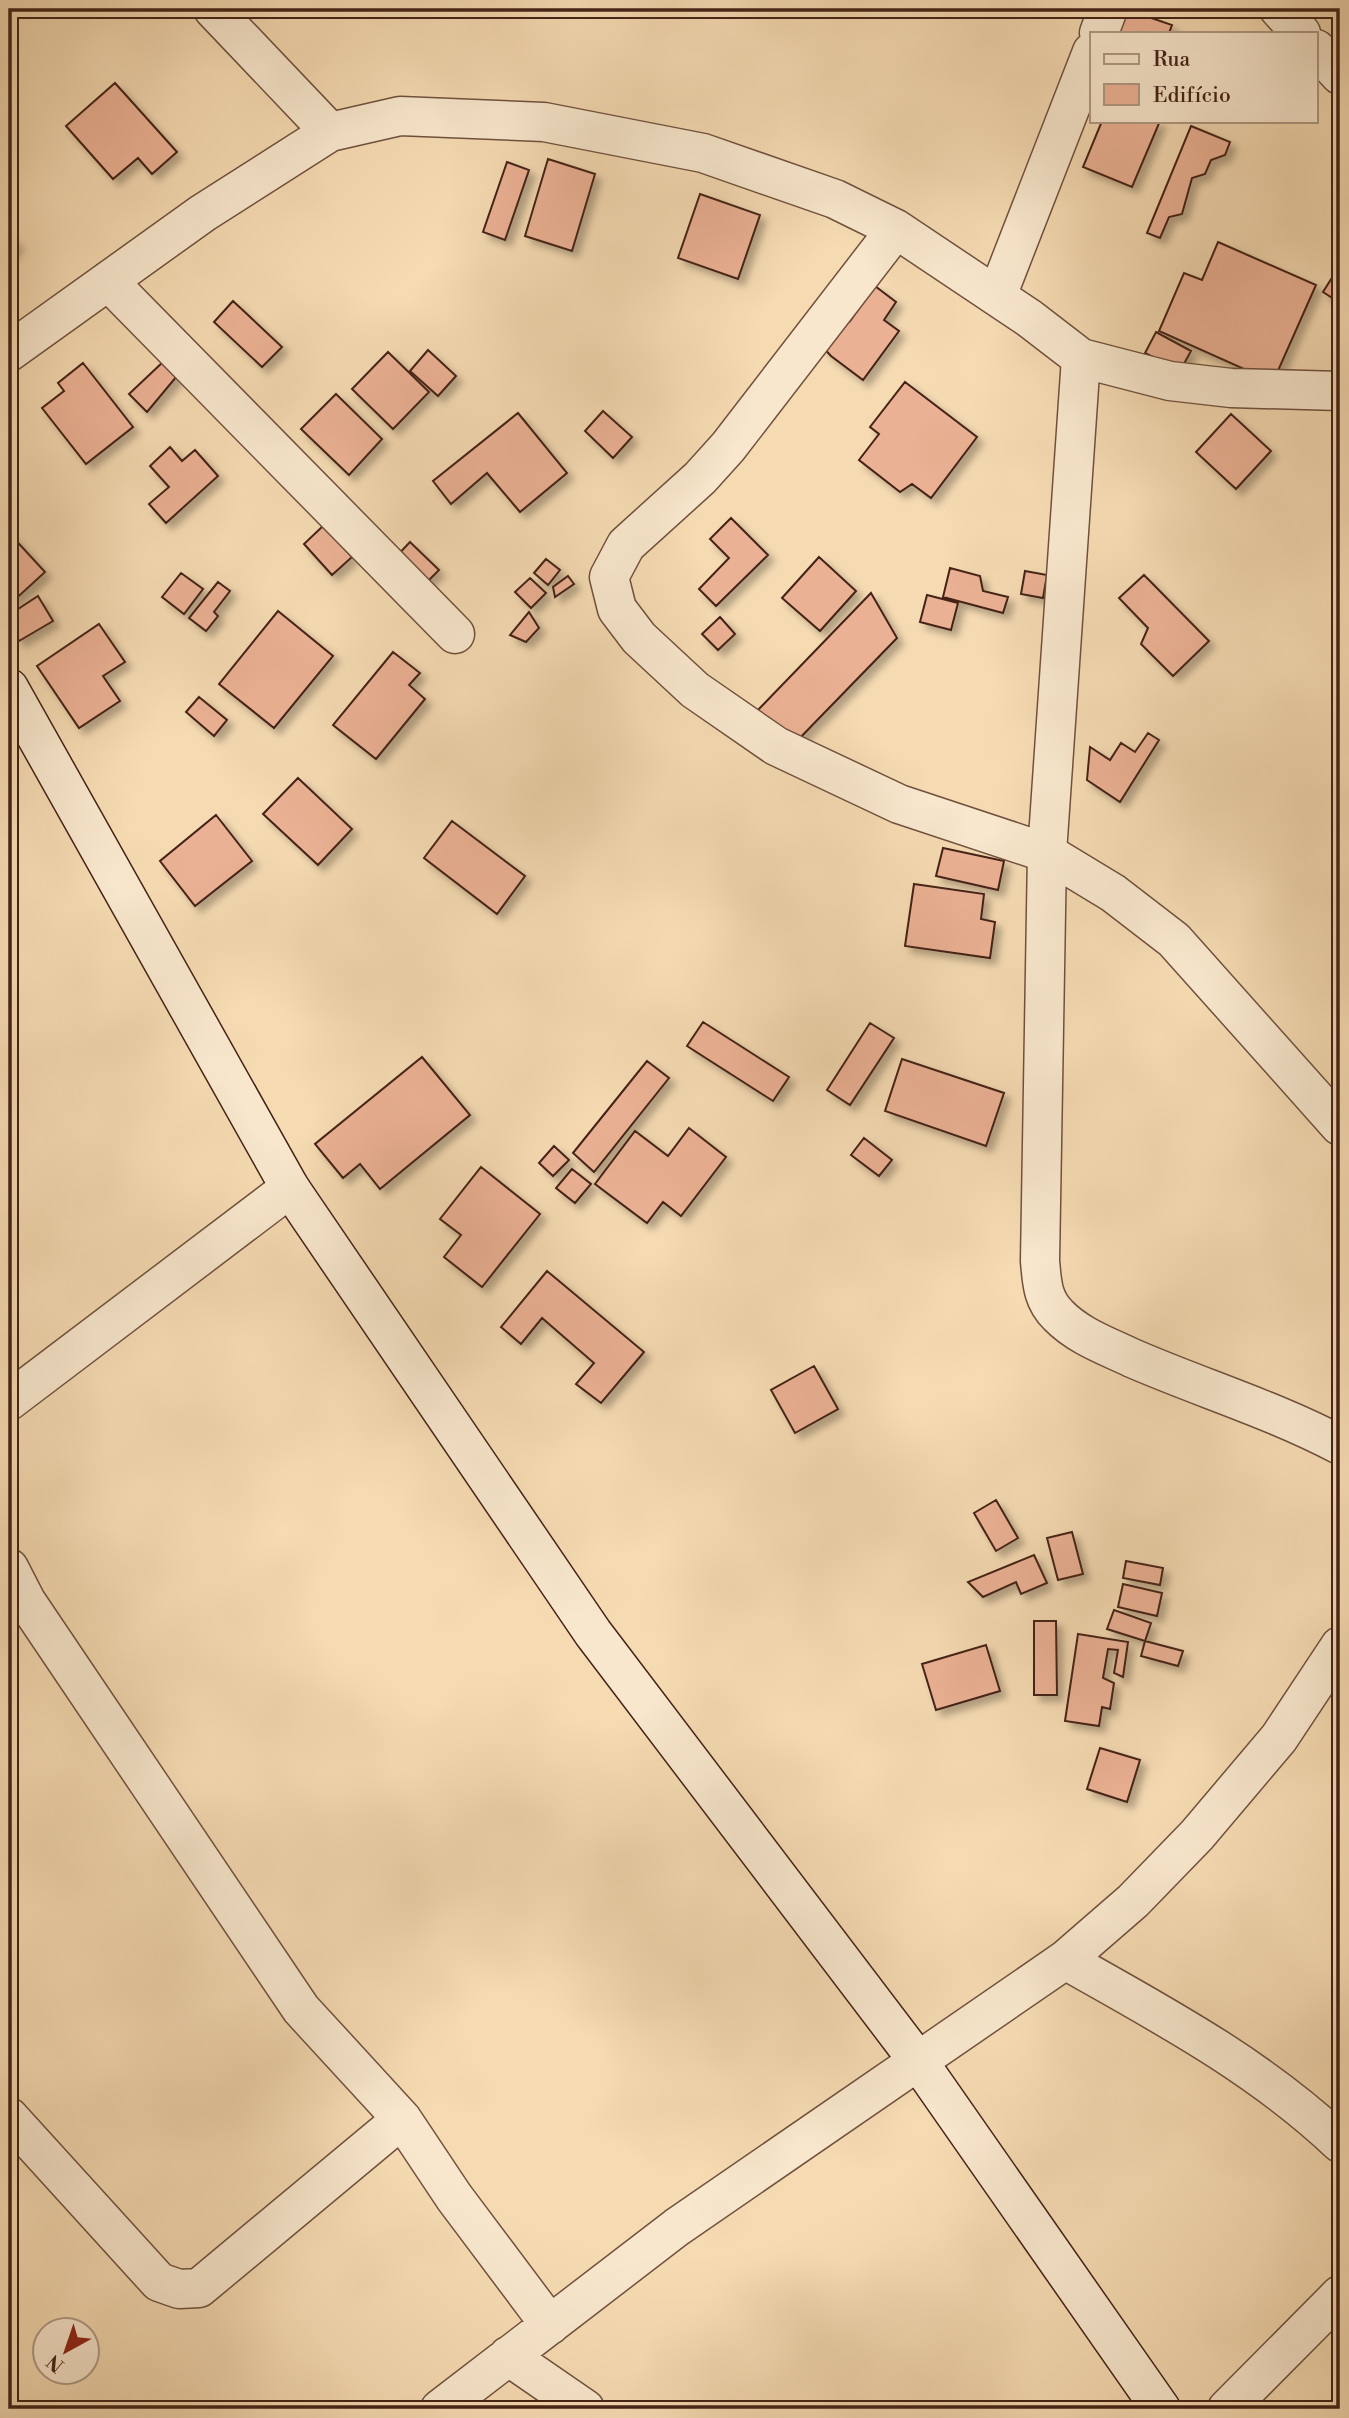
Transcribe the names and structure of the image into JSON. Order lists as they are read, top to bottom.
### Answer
{
  "legend": ["Rua", "Edifício"],
  "north": "bottom left"
}
